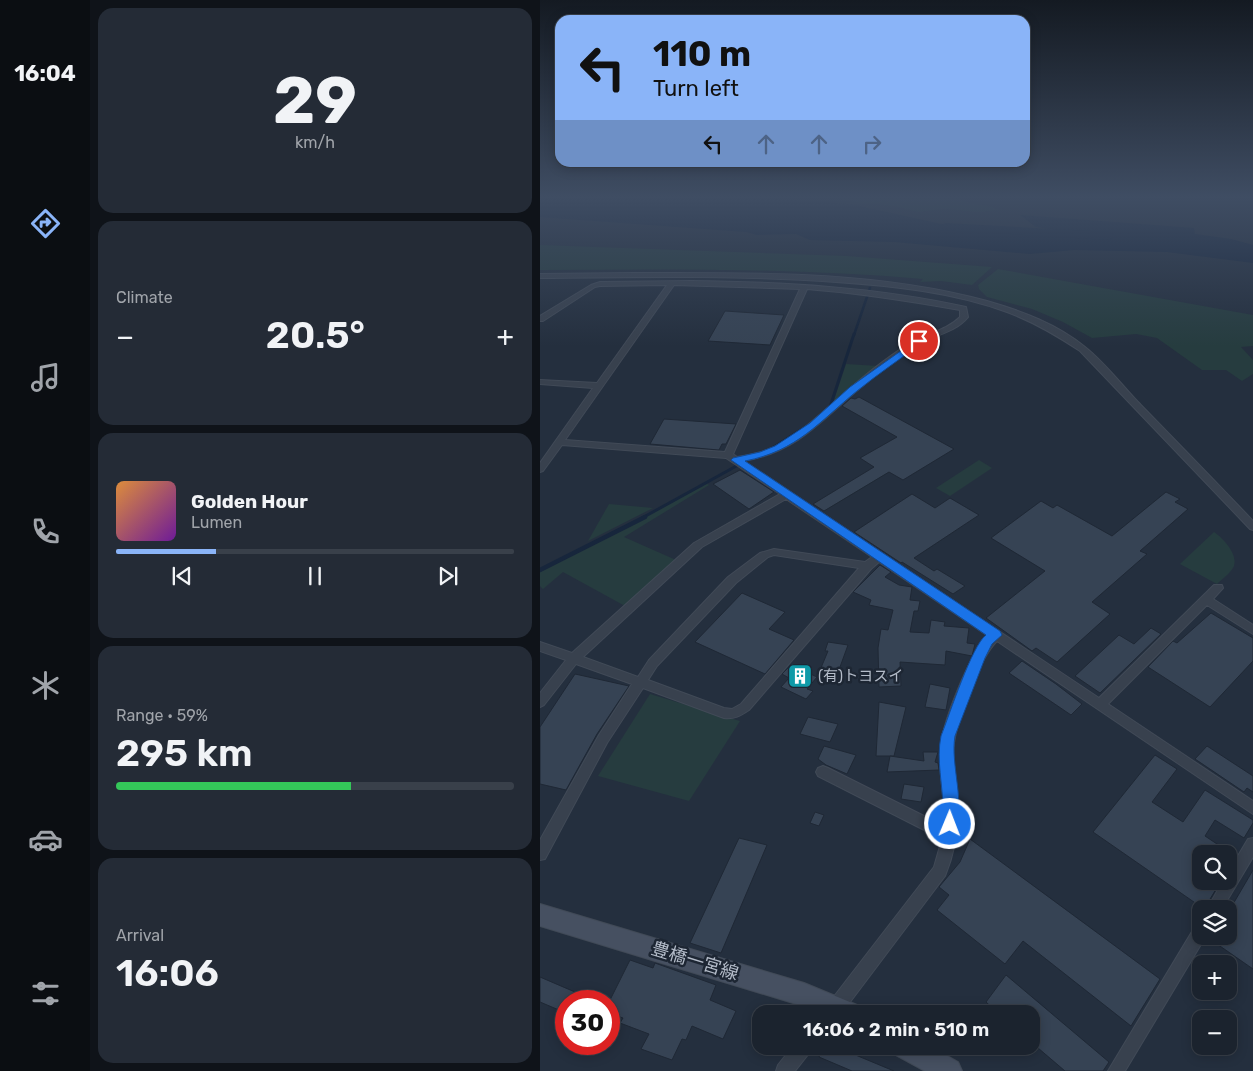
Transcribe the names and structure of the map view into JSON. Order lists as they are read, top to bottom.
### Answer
{
  "streets": {
    "main road": ["豊橋一宮線"]
  },
  "places": {
    "building": ["(有)トヨスイ"]
  },
  "page": {
    "tabs": "16:04",
    "tile": [
      ["29", "km/h"],
      "Climate",
      ["Range · 59%", "295 km"],
      ["Arrival", "16:06"]
    ],
    "turn": ["110 m", "Turn left"],
    "heat": ["−", "20.5°", "+"],
    "song": ["Golden Hour", "Lumen"],
    "map_buttons": ["+", "−"],
    "limit": "30",
    "trip": "16:06 · 2 min · 510 m"
  }
}
